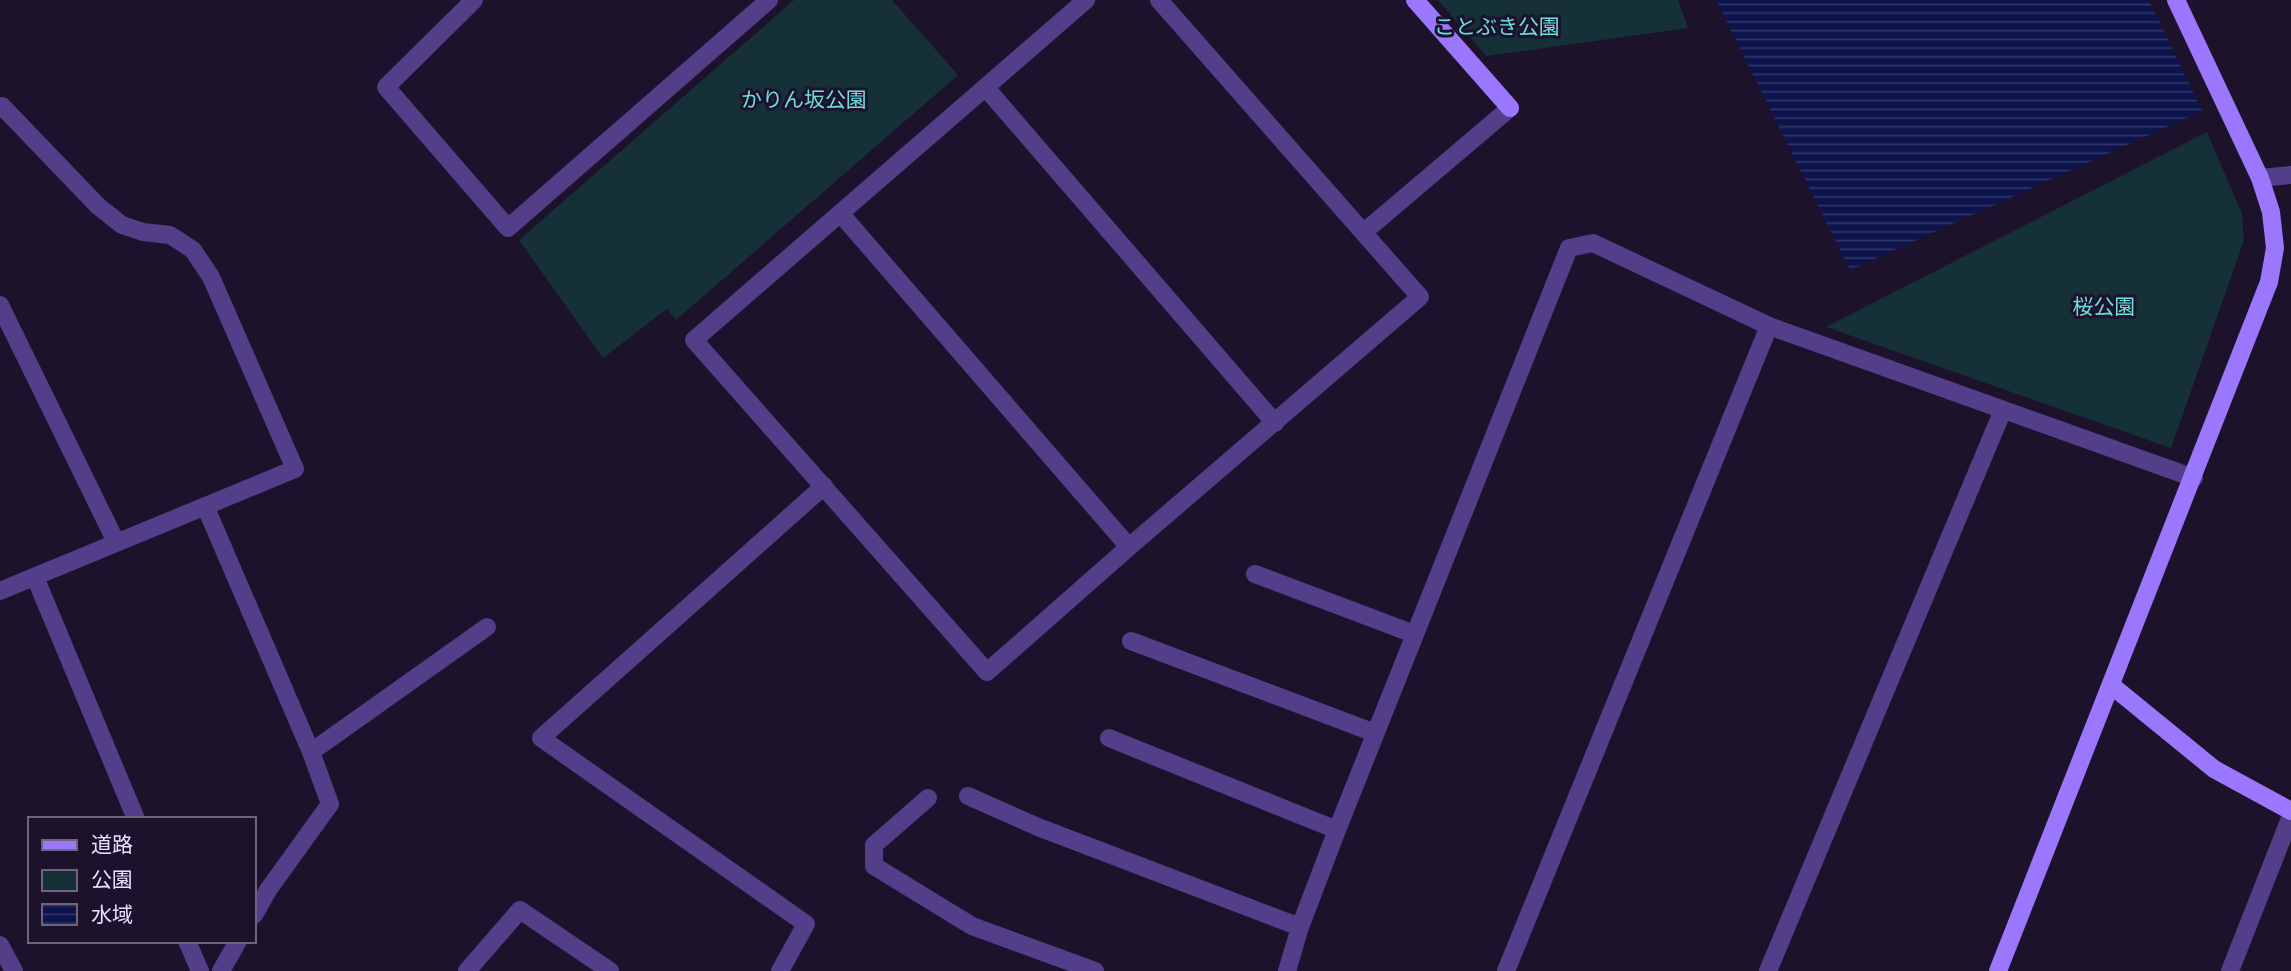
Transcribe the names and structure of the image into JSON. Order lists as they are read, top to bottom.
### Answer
{
  "parks": ["ことぶき公園", "かりん坂公園", "桜公園"],
  "legend": ["道路", "公園", "水域"]
}
